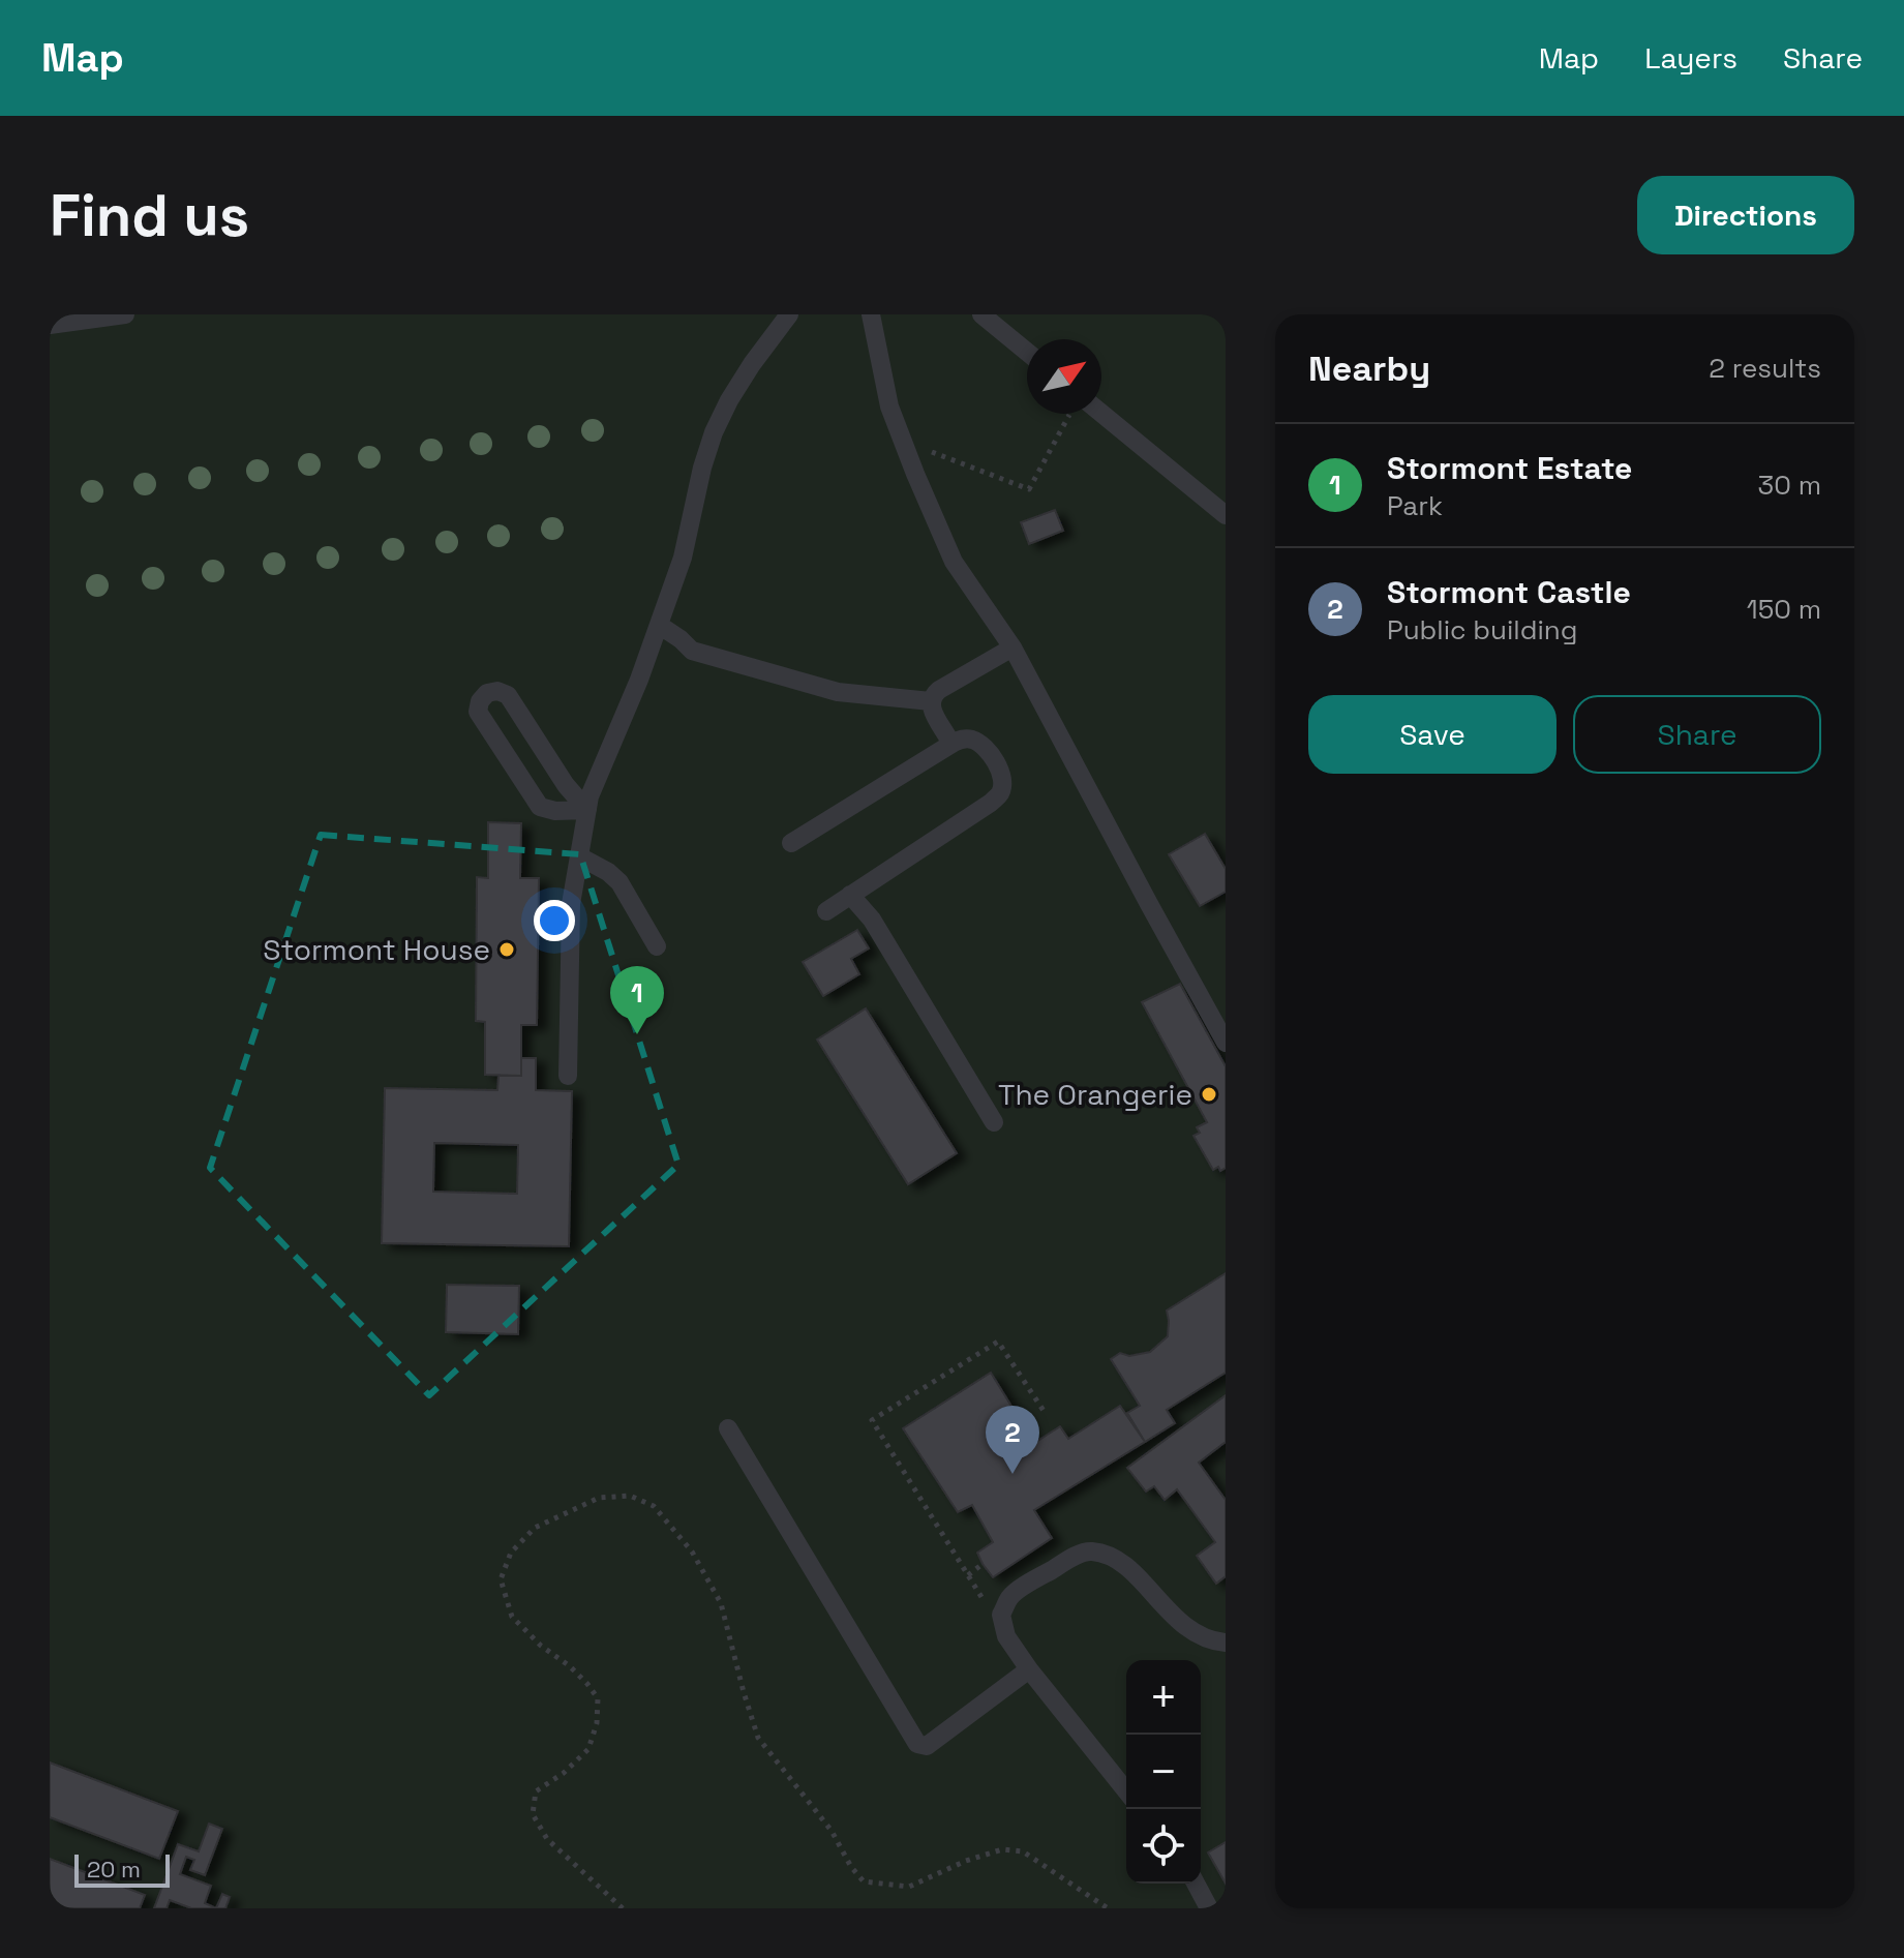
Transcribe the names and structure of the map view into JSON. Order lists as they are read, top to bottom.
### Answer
{
  "places": ["Stormont House", "The Orangerie"],
  "scale_bar": "20 m",
  "north": "top right",
  "page": {
    "header": "Map",
    "nav": ["Map", "Layers", "Share"],
    "buttons": [
      "Directions",
      ["Save", "Share"]
    ],
    "title": "Find us",
    "heading": ["Nearby", "2 results"],
    "list": [
      {
        "mark": "1",
        "name": "Stormont Estate",
        "note": "Park",
        "value": "30 m"
      },
      {
        "mark": "2",
        "name": "Stormont Castle",
        "note": "Public building",
        "value": "150 m"
      }
    ],
    "pins": ["1", "2"],
    "map_buttons": ["+", "−"],
    "scale": "20 m"
  }
}
